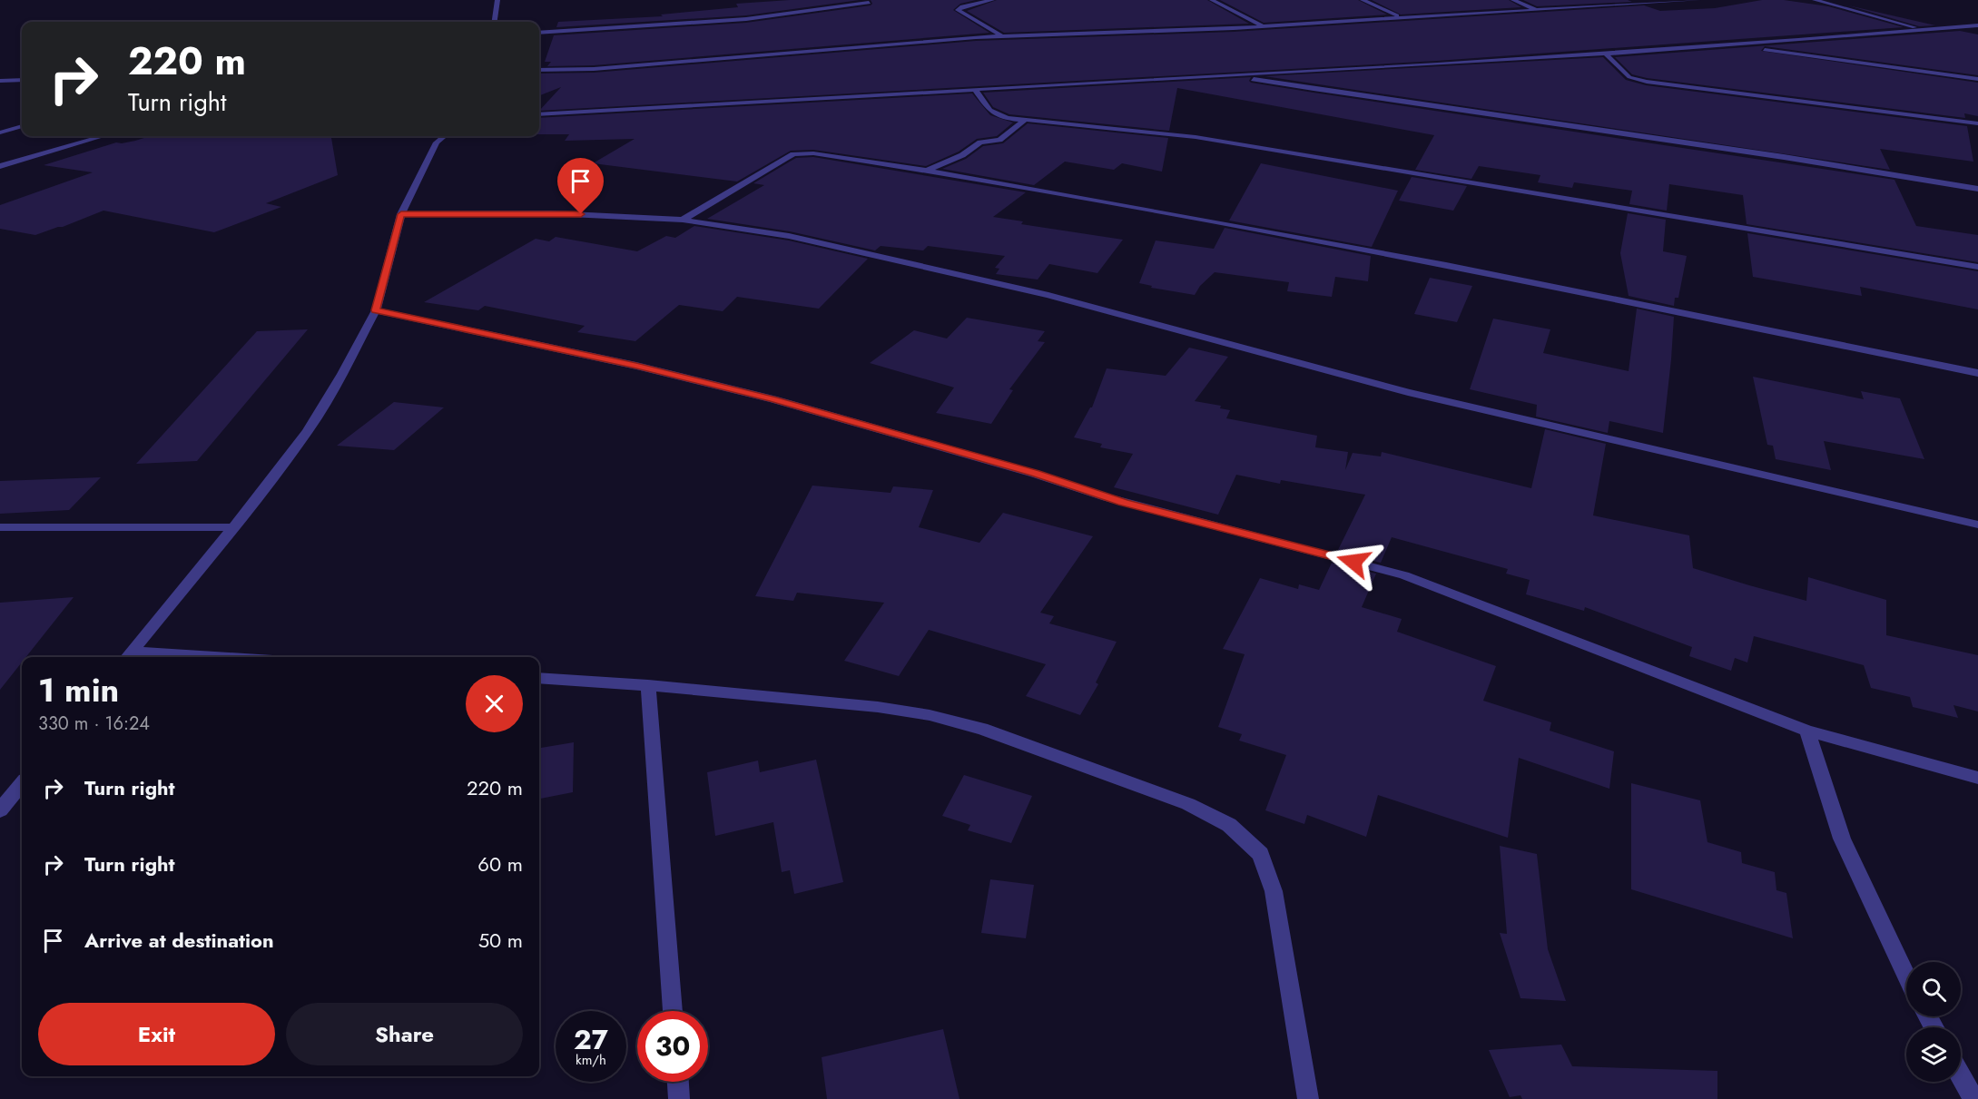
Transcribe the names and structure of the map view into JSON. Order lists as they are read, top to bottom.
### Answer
{
  "page": {
    "turn": ["220 m", "Turn right"],
    "heading": ["1 min", "330 m · 16:24"],
    "list": [
      {
        "name": "Turn right",
        "value": "220 m"
      },
      {
        "name": "Turn right",
        "value": "60 m"
      },
      {
        "name": "Arrive at destination",
        "value": "50 m"
      }
    ],
    "buttons": ["Exit", "Share"],
    "speed": "27 km/h",
    "limit": "30"
  }
}
